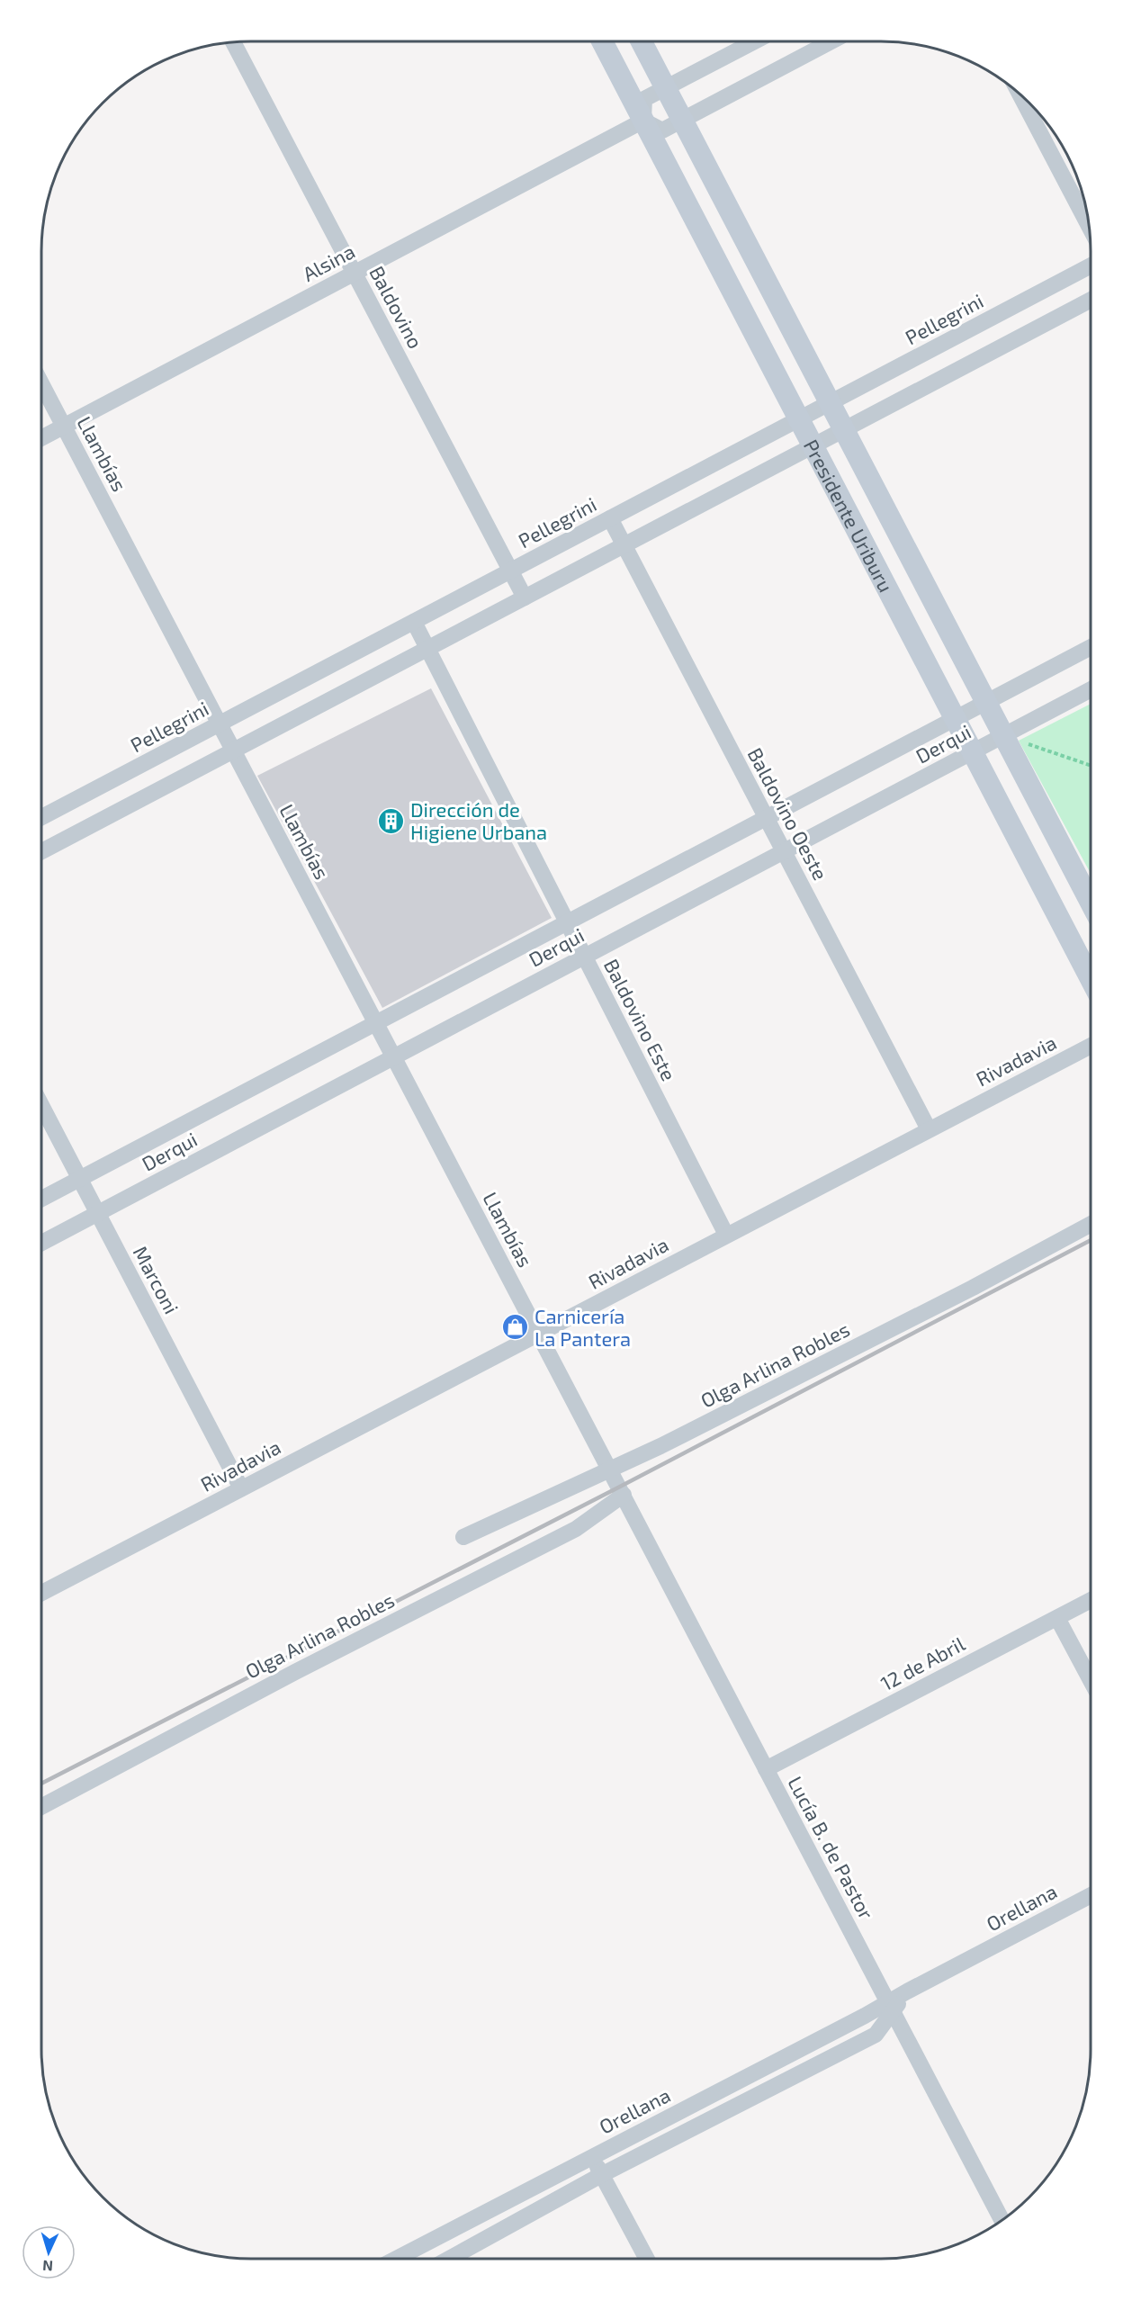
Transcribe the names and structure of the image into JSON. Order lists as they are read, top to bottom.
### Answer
{
  "streets": {
    "street": [
      "Alsina",
      "Baldovino",
      "Pellegrini",
      "Llambías",
      "Presidente Uriburu",
      "Derqui",
      "Baldovino Oeste",
      "Baldovino Este",
      "Rivadavia",
      "Marconi",
      "Olga Arlina Robles",
      "12 de Abril",
      "Lucía B. de Pastor",
      "Orellana"
    ]
  },
  "crossings": [
    ["Alsina", "Baldovino"],
    ["Alsina", "Llambías"],
    ["Alsina", "Presidente Uriburu"],
    ["Baldovino", "Pellegrini"],
    ["Pellegrini", "Llambías"],
    ["Pellegrini", "Presidente Uriburu"],
    ["Pellegrini", "Baldovino Oeste"],
    ["Pellegrini", "Baldovino Este"],
    ["Llambías", "Derqui"],
    ["Llambías", "Rivadavia"],
    ["Llambías", "Olga Arlina Robles"],
    ["Llambías", "Lucía B. de Pastor"],
    ["Presidente Uriburu", "Derqui"],
    ["Derqui", "Baldovino Oeste"],
    ["Derqui", "Baldovino Este"],
    ["Derqui", "Marconi"],
    ["Baldovino Oeste", "Rivadavia"],
    ["Baldovino Este", "Rivadavia"],
    ["Rivadavia", "Marconi"],
    ["Olga Arlina Robles", "Lucía B. de Pastor"],
    ["12 de Abril", "Lucía B. de Pastor"],
    ["Lucía B. de Pastor", "Orellana"]
  ],
  "places": {
    "building": ["Dirección de Higiene Urbana"],
    "shop": ["Carnicería La Pantera"]
  },
  "north": "bottom"
}
